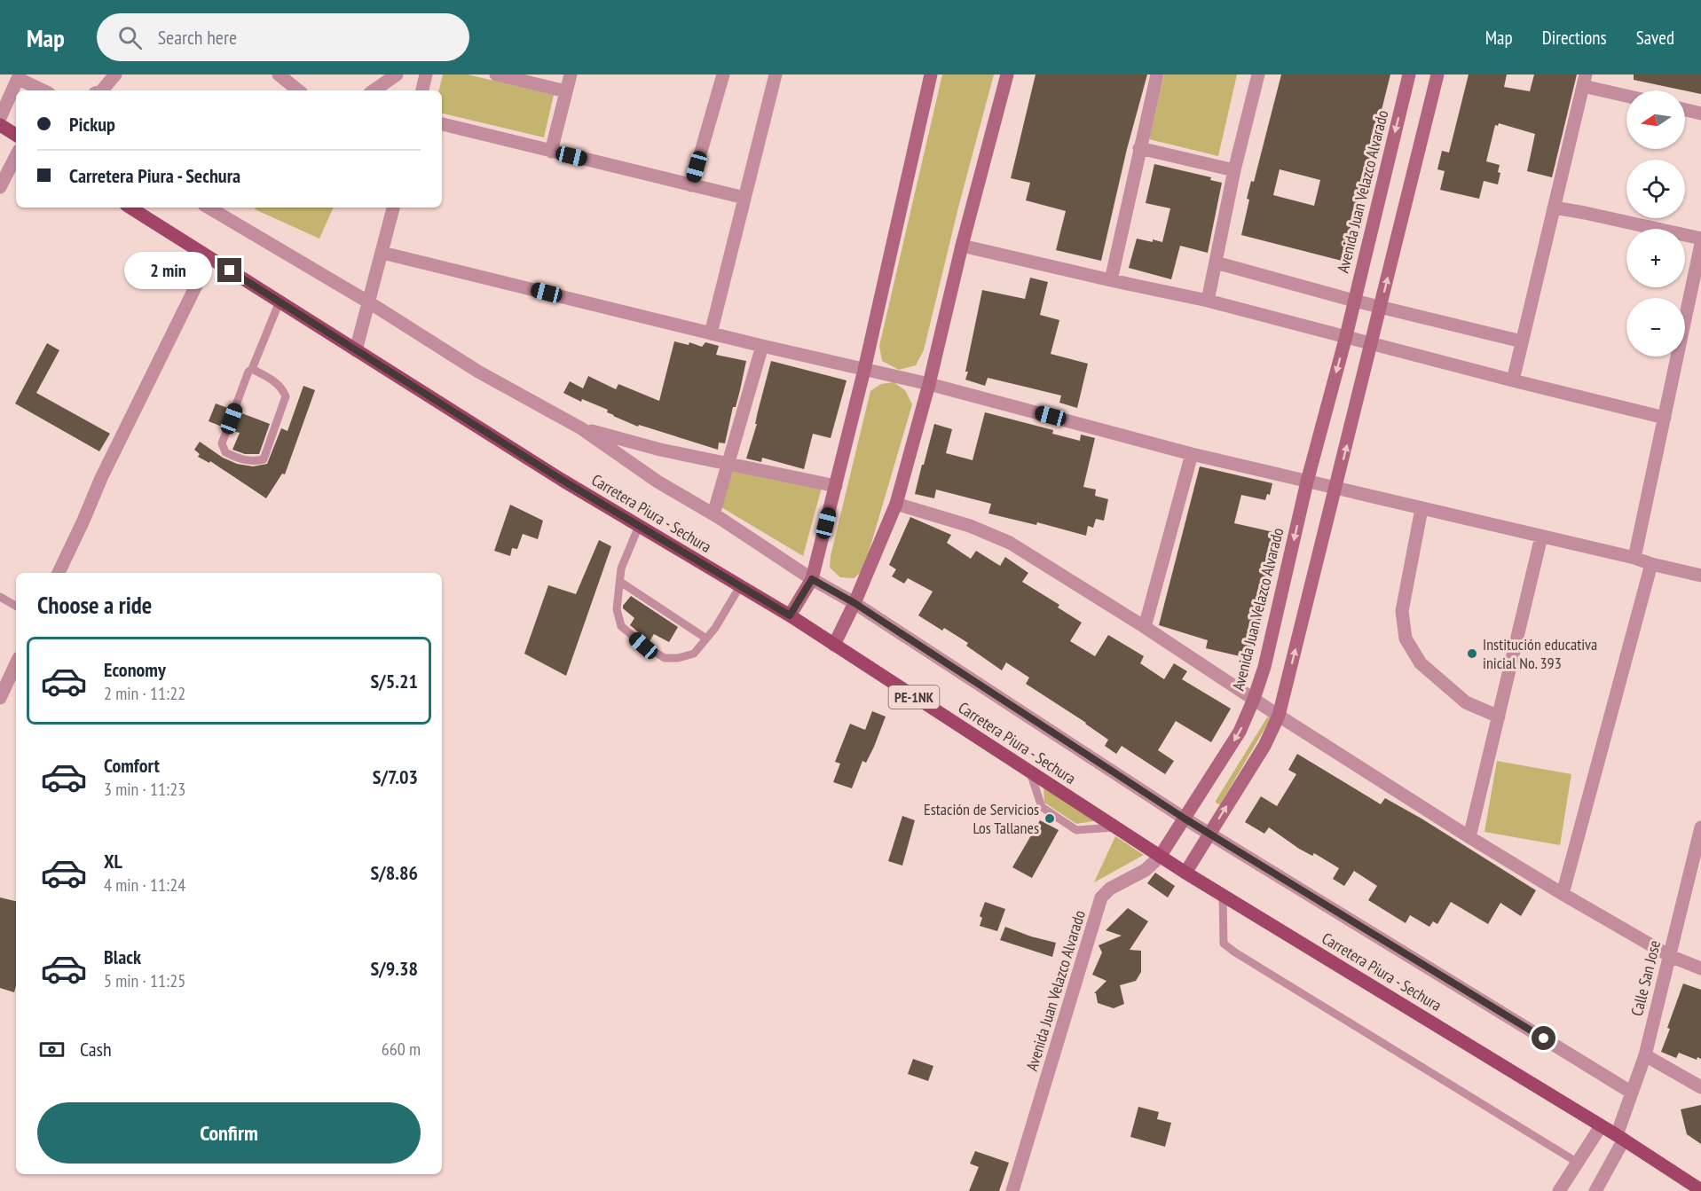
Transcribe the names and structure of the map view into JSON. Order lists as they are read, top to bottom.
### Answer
{
  "streets": {
    "main road": ["Carretera Piura - Sechura", "PE-1NK"],
    "street": ["Avenida Juan Velazco Alvarado", "Calle San Jose"]
  },
  "crossings": [
    ["Avenida Juan Velazco Alvarado", "Carretera Piura - Sechura"],
    ["Carretera Piura - Sechura", "Calle San Jose"]
  ],
  "places": ["Institución educativa inicial No. 393", "Estación de Servicios Los Tallanes"],
  "north": "left",
  "page": {
    "header": "Map",
    "search": "Search here",
    "nav": ["Map", "Directions", "Saved"],
    "map_buttons": ["+", "−"],
    "banner": ["Pickup", "Carretera Piura - Sechura"],
    "bubble": "2 min",
    "heading": "Choose a ride",
    "list": [
      {
        "name": "Economy",
        "note": "2 min · 11:22",
        "value": "S/5.21"
      },
      {
        "name": "Comfort",
        "note": "3 min · 11:23",
        "value": "S/7.03"
      },
      {
        "name": "XL",
        "note": "4 min · 11:24",
        "value": "S/8.86"
      },
      {
        "name": "Black",
        "note": "5 min · 11:25",
        "value": "S/9.38"
      }
    ],
    "pay": ["Cash", "660 m"],
    "buttons": "Confirm"
  }
}
